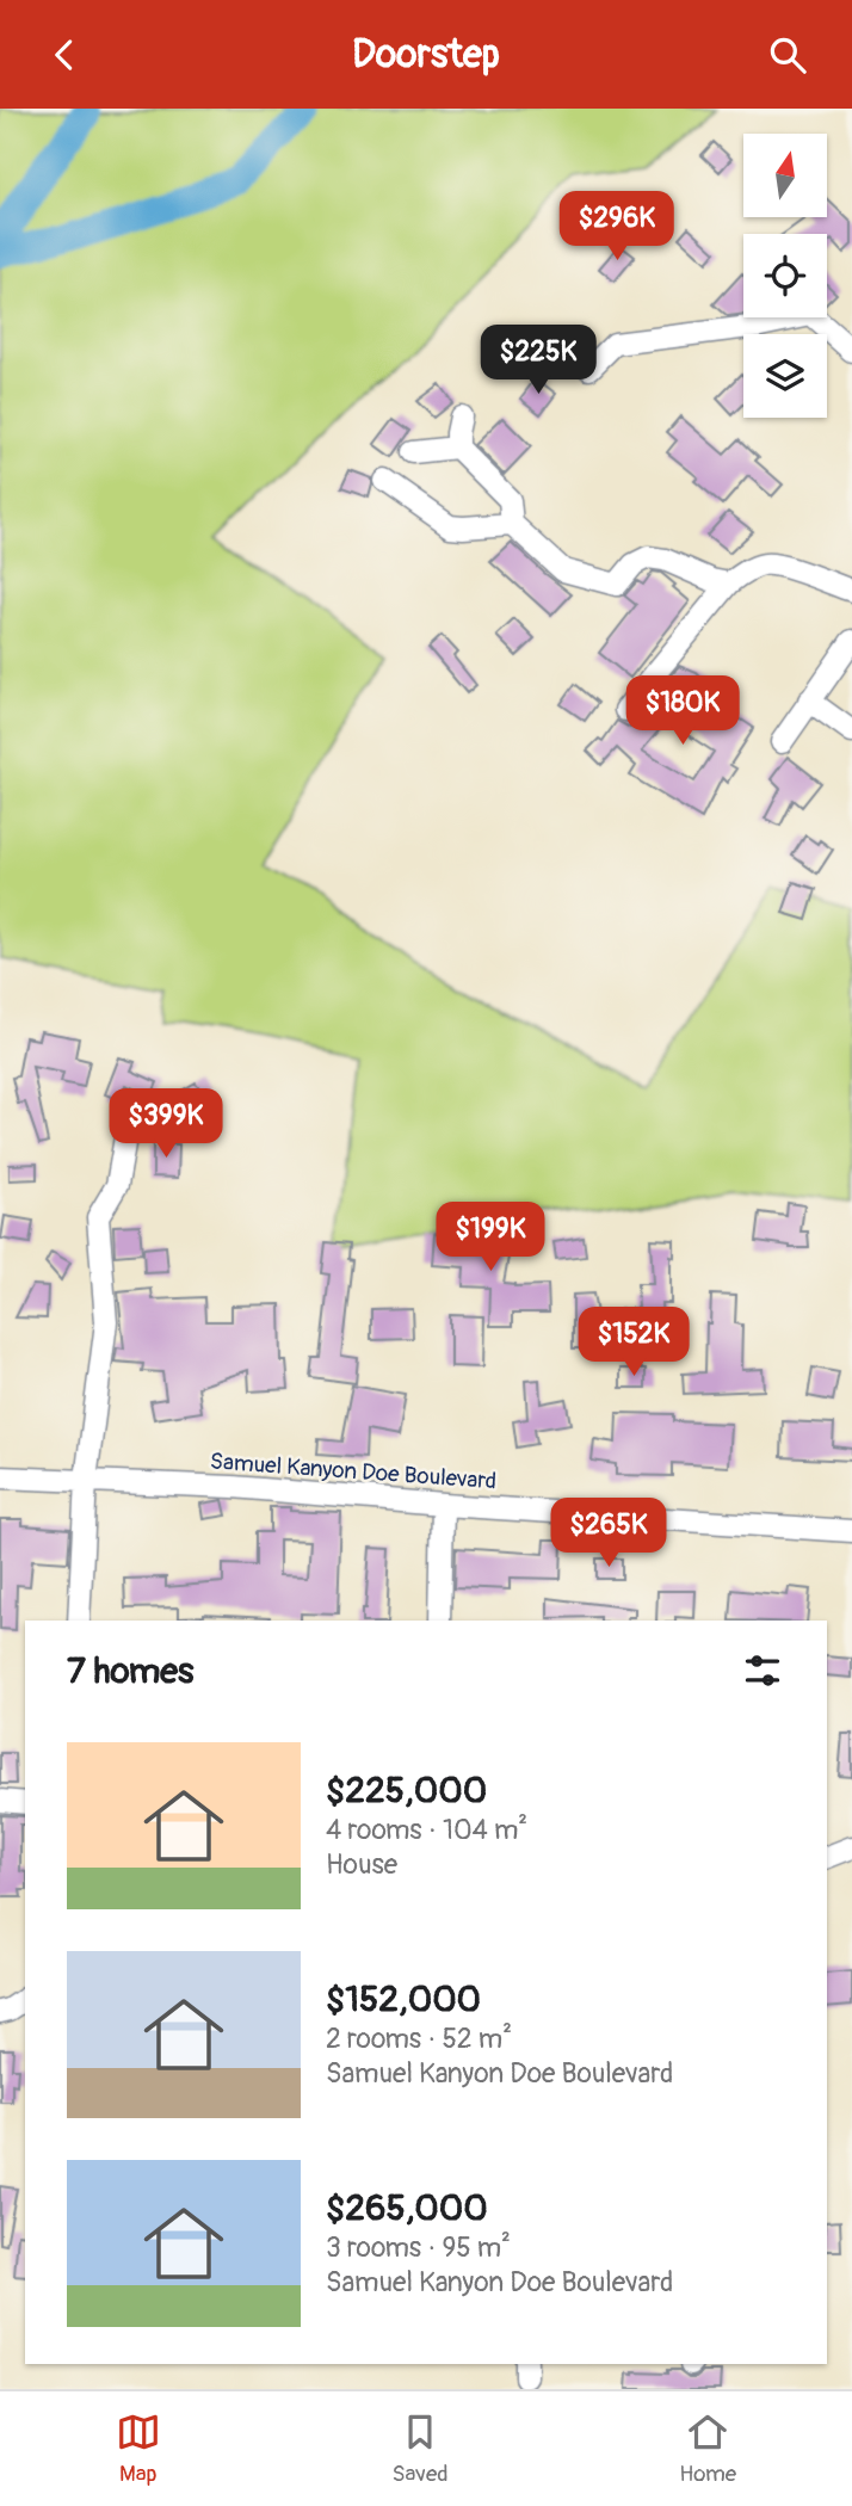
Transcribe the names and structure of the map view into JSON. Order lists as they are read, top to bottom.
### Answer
{
  "streets": {
    "street": ["Samuel Kanyon Doe Boulevard"]
  },
  "north": "top",
  "page": {
    "header": "Doorstep",
    "price": [
      "$296K",
      "$225K",
      "$180K",
      "$399K",
      "$199K",
      "$152K",
      "$265K"
    ],
    "heading": "7 homes",
    "list": [
      {
        "name": "$225,000",
        "note": "4 rooms · 104 m² · House"
      },
      {
        "name": "$152,000",
        "note": "2 rooms · 52 m² · Samuel Kanyon Doe Boulevard"
      },
      {
        "name": "$265,000",
        "note": "3 rooms · 95 m² · Samuel Kanyon Doe Boulevard"
      }
    ],
    "tabs": ["Map", "Saved", "Home"]
  }
}
